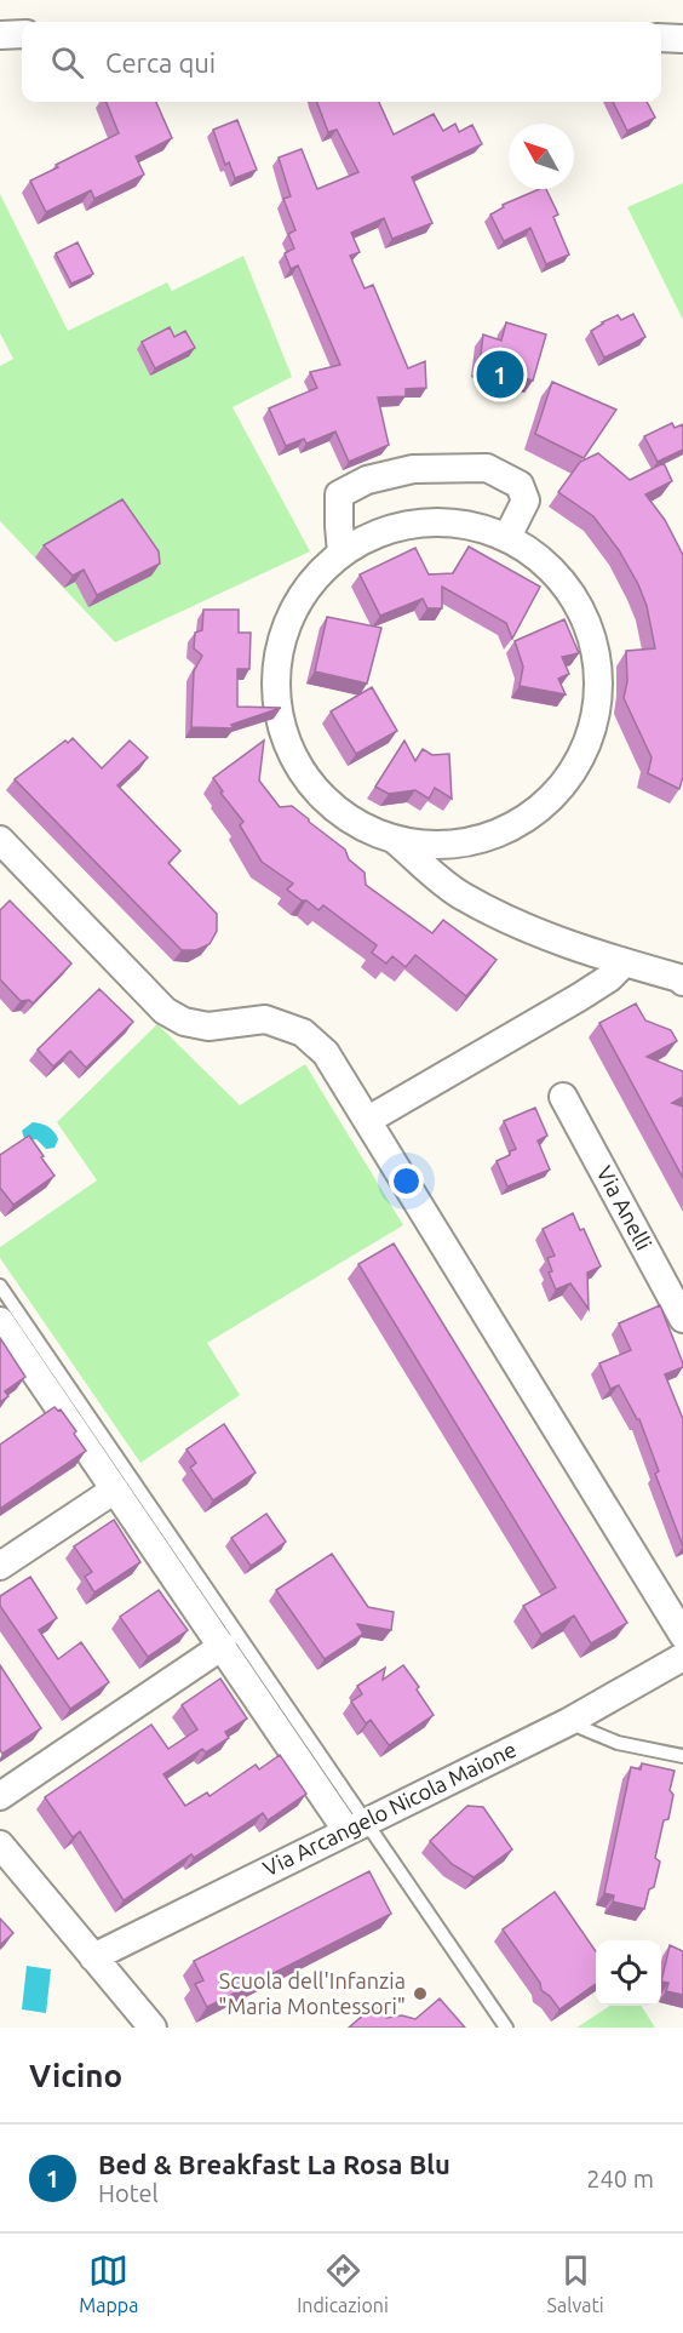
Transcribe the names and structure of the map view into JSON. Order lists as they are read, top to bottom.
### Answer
{
  "streets": {
    "street": ["Via Anelli", "Via Arcangelo Nicola Maione"]
  },
  "places": ["Scuola dell'Infanzia \"Maria Montessori\""],
  "north": "top left",
  "page": {
    "search": "Cerca qui",
    "pins": "1",
    "heading": "Vicino",
    "list": [
      {
        "mark": "1",
        "name": "Bed & Breakfast La Rosa Blu",
        "note": "Hotel",
        "value": "240 m"
      }
    ],
    "nav": ["Mappa", "Indicazioni", "Salvati"]
  }
}
